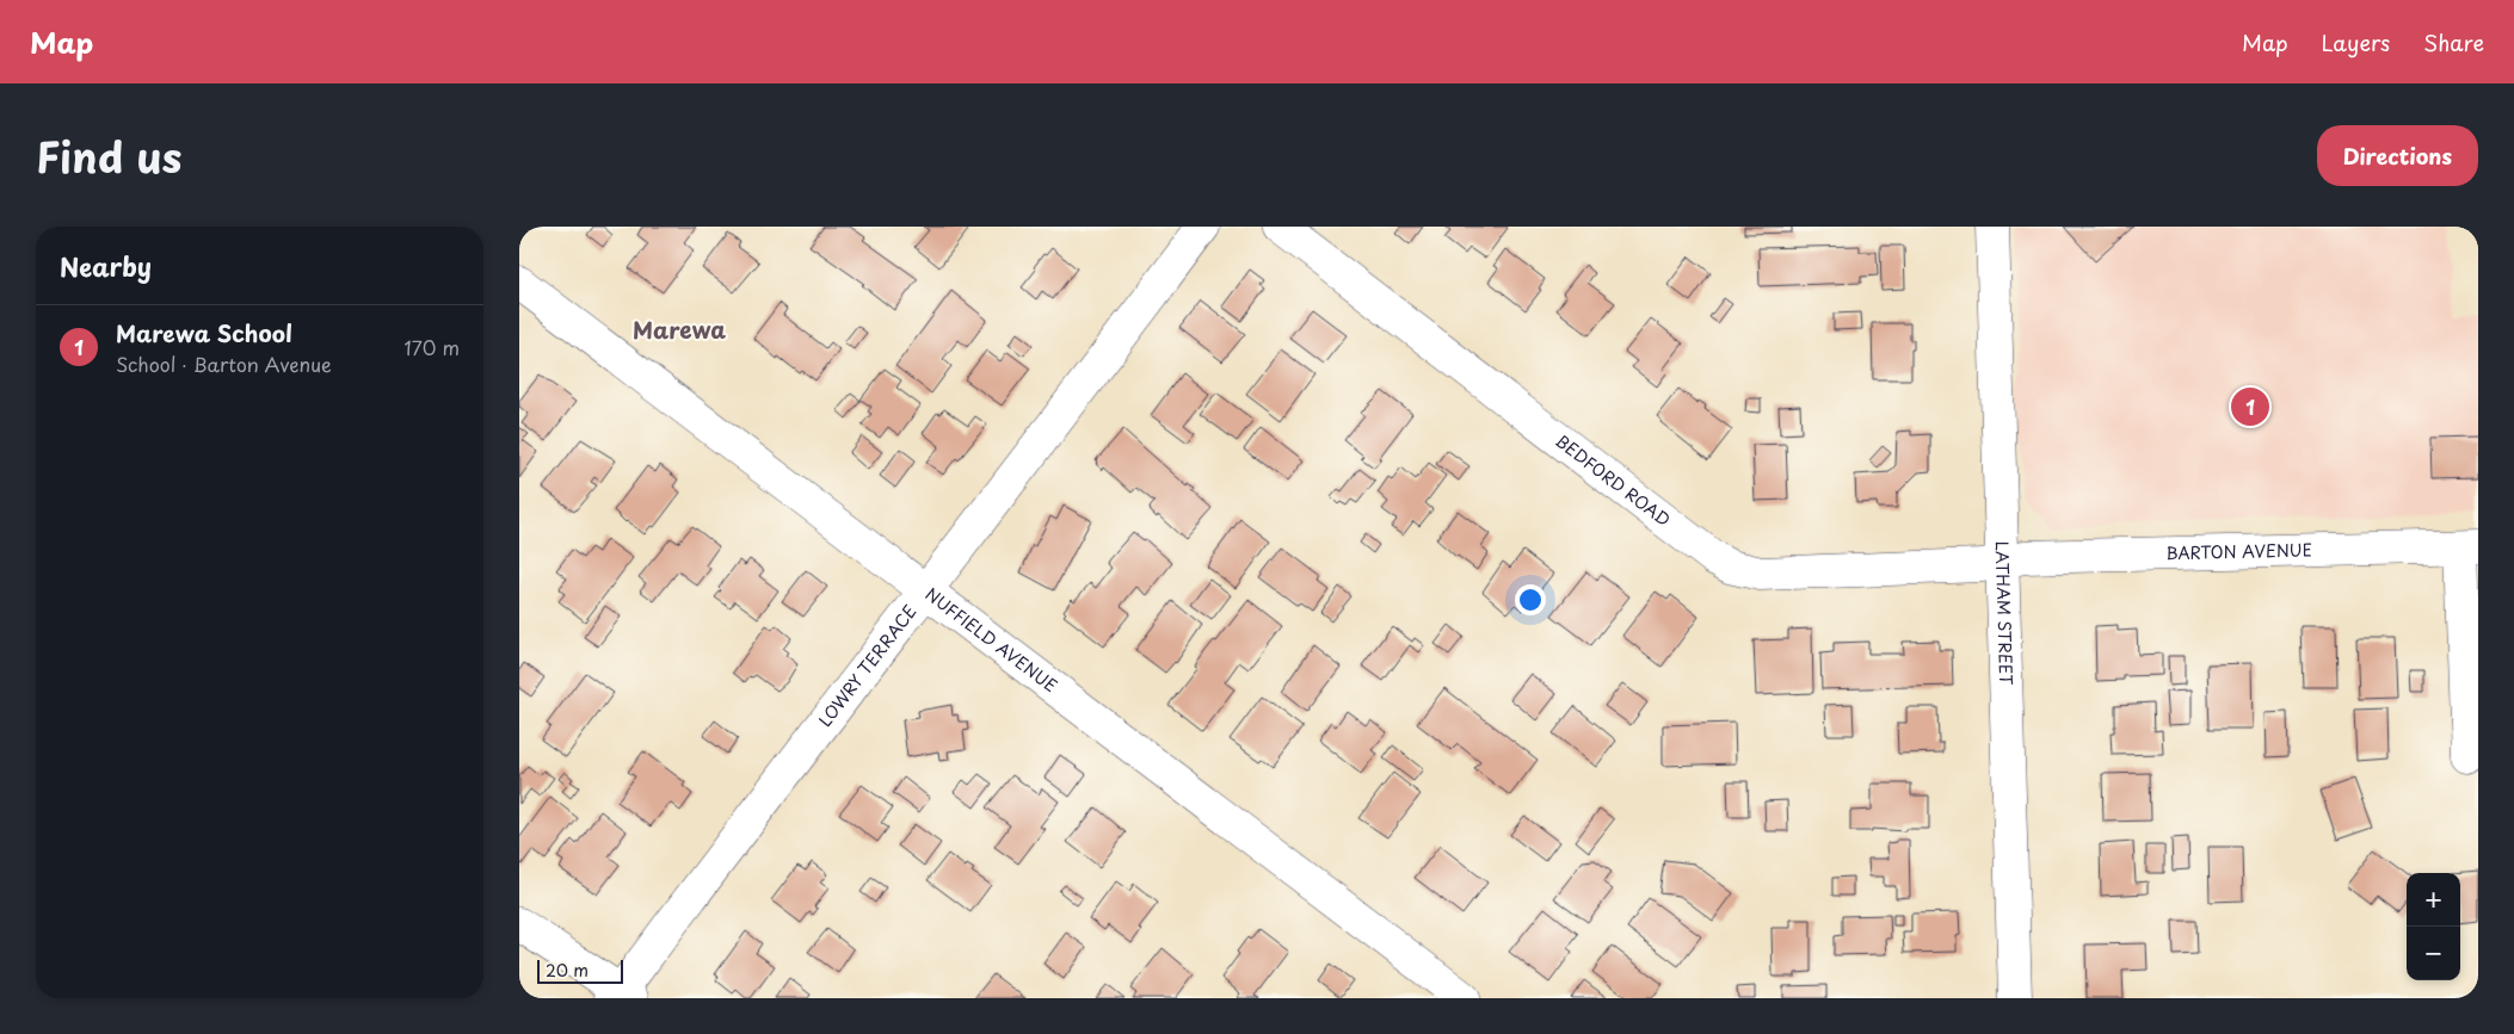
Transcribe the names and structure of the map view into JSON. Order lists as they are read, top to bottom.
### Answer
{
  "streets": {
    "street": [
      "BEDFORD ROAD",
      "BARTON AVENUE",
      "LATHAM STREET",
      "NUFFIELD AVENUE",
      "LOWRY TERRACE"
    ]
  },
  "crossings": [
    ["BEDFORD ROAD", "BARTON AVENUE"],
    ["BEDFORD ROAD", "LATHAM STREET"],
    ["BARTON AVENUE", "LATHAM STREET"],
    ["NUFFIELD AVENUE", "LOWRY TERRACE"]
  ],
  "districts": ["Marewa"],
  "scale_bar": "20 m",
  "page": {
    "header": "Map",
    "nav": ["Map", "Layers", "Share"],
    "title": "Find us",
    "buttons": "Directions",
    "heading": "Nearby",
    "list": [
      {
        "mark": "1",
        "name": "Marewa School",
        "note": "School · Barton Avenue",
        "value": "170 m"
      }
    ],
    "pins": "1",
    "map_buttons": ["+", "−"],
    "scale": "20 m"
  }
}
